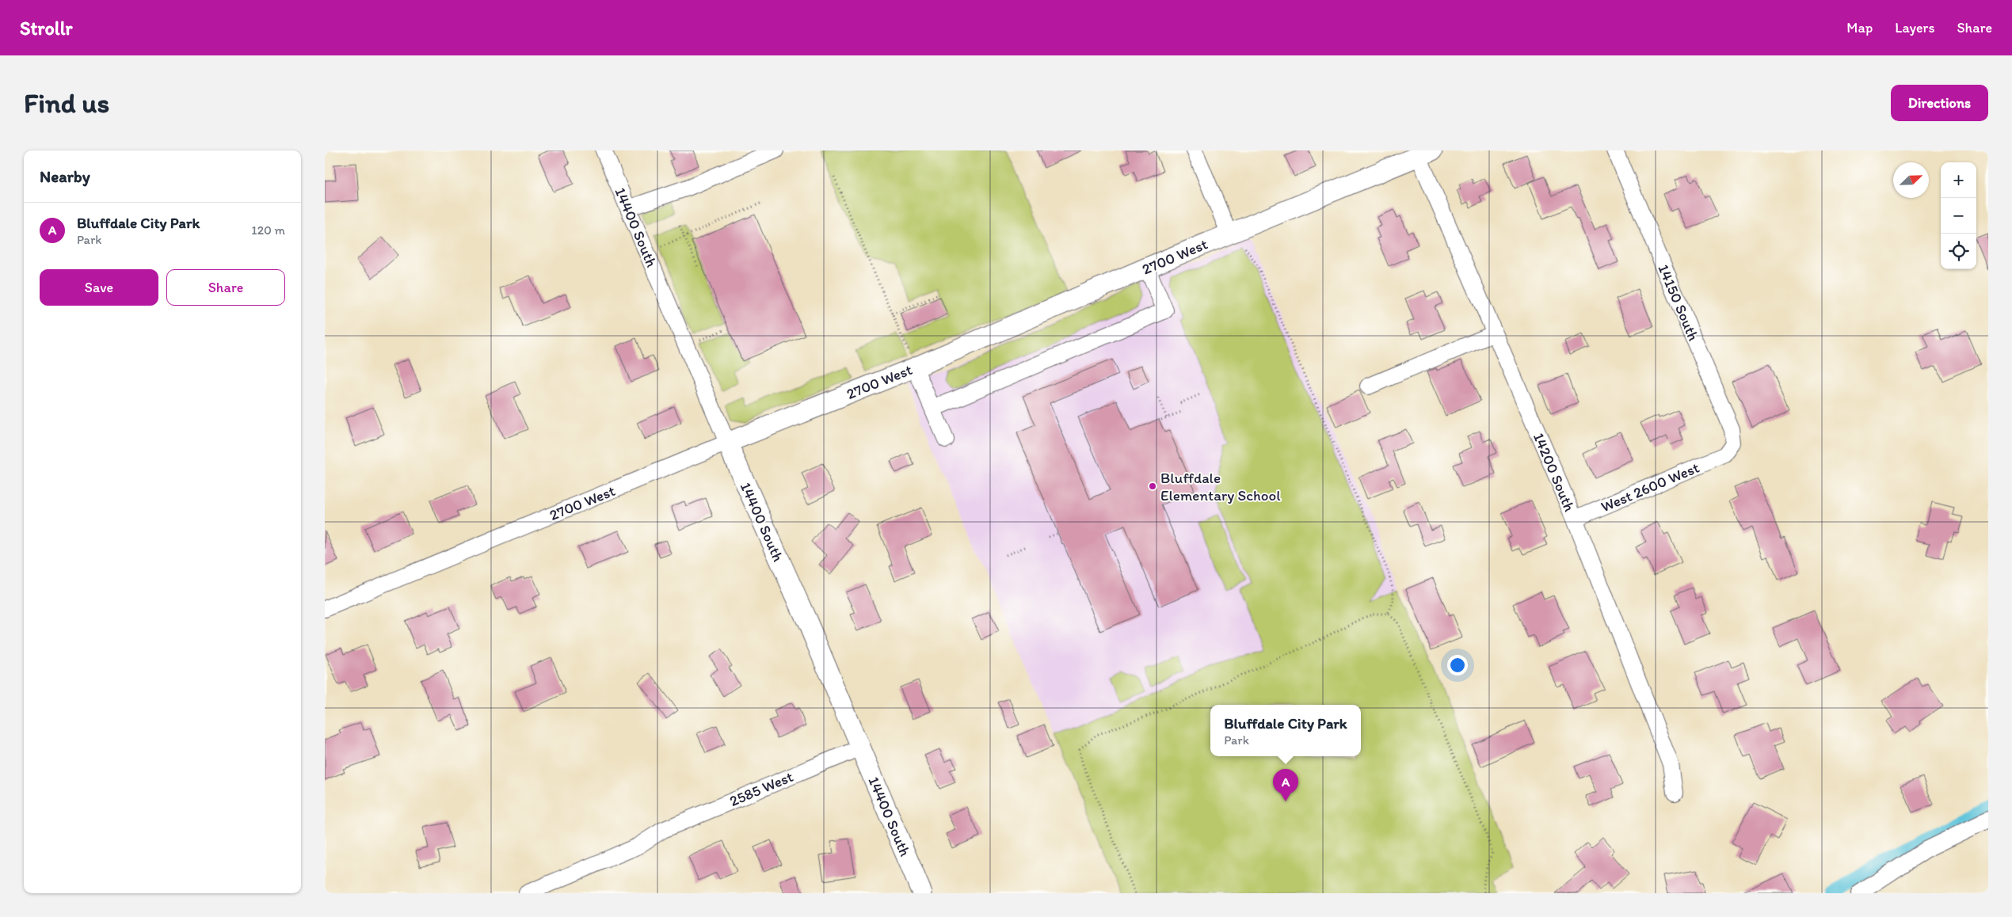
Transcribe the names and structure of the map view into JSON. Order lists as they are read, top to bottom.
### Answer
{
  "streets": {
    "main road": ["14400 South", "2700 West"],
    "street": [
      "14150 South",
      "14200 South",
      "West 2600 West",
      "2585 West"
    ]
  },
  "crossings": [
    ["14400 South", "2700 West"],
    ["14400 South", "2585 West"],
    ["2700 West", "14200 South"],
    ["14150 South", "West 2600 West"],
    ["14200 South", "West 2600 West"]
  ],
  "places": ["Bluffdale Elementary School"],
  "north": "top right",
  "page": {
    "header": "Strollr",
    "nav": ["Map", "Layers", "Share"],
    "buttons": [
      "Directions",
      ["Save", "Share"]
    ],
    "title": "Find us",
    "heading": "Nearby",
    "map_buttons": ["+", "−"],
    "list": [
      {
        "mark": "A",
        "name": "Bluffdale City Park",
        "note": "Park",
        "value": "120 m"
      }
    ],
    "popup": ["Bluffdale City Park", "Park"],
    "pins": "A"
  }
}
